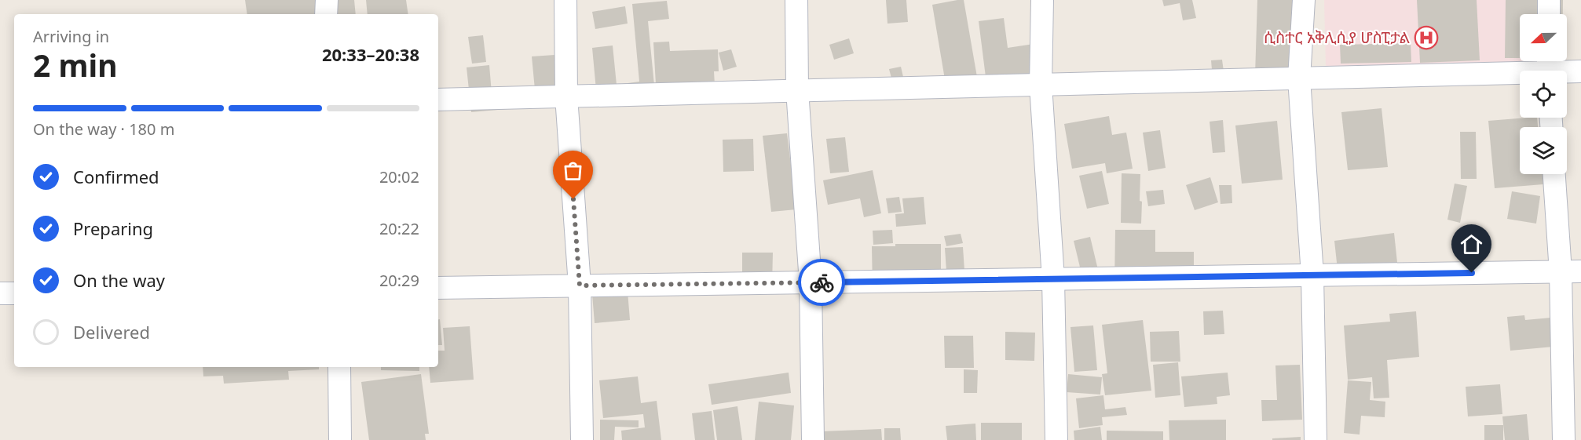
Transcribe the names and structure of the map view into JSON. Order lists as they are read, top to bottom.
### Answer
{
  "places": {
    "hospital": ["ሲስተር አቅሊሲያ ሆስፒታል"]
  },
  "north": "left",
  "page": {
    "heading": ["2 min", "Arriving in", "20:33–20:38"],
    "bar": "On the way · 180 m",
    "list": [
      ["Confirmed", "20:02"],
      ["Preparing", "20:22"],
      ["On the way", "20:29"],
      "Delivered"
    ]
  }
}
